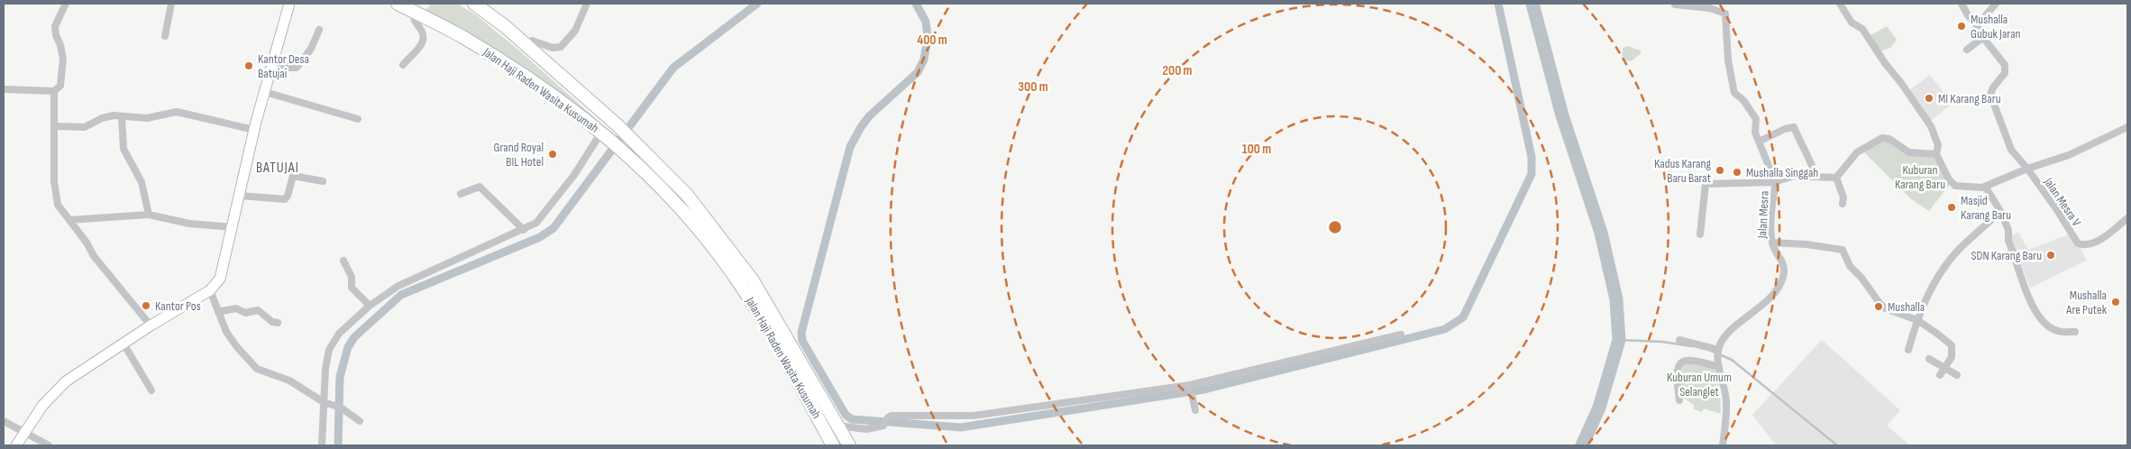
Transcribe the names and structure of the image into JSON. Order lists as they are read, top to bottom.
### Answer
{
  "streets": {
    "highway": ["Jalan Haji Raden Wasita Kusumah"],
    "street": ["Jalan Mesra V", "Jalan Mesra"]
  },
  "districts": ["BATUJAI"],
  "parks": ["Kuburan Karang Baru", "Kuburan Umum Selanglet"],
  "places": [
    "Mushalla Gubuk Jaran",
    "Kantor Desa Batujai",
    "MI Karang Baru",
    "Grand Royal BIL Hotel",
    "Kadus Karang Baru Barat",
    "Mushalla Singgah",
    "Masjid Karang Baru",
    "SDN Karang Baru",
    "Mushalla Are Putek",
    "Kantor Pos",
    "Mushalla"
  ],
  "rings": [
    "400 m",
    "200 m",
    "300 m",
    "100 m"
  ]
}
